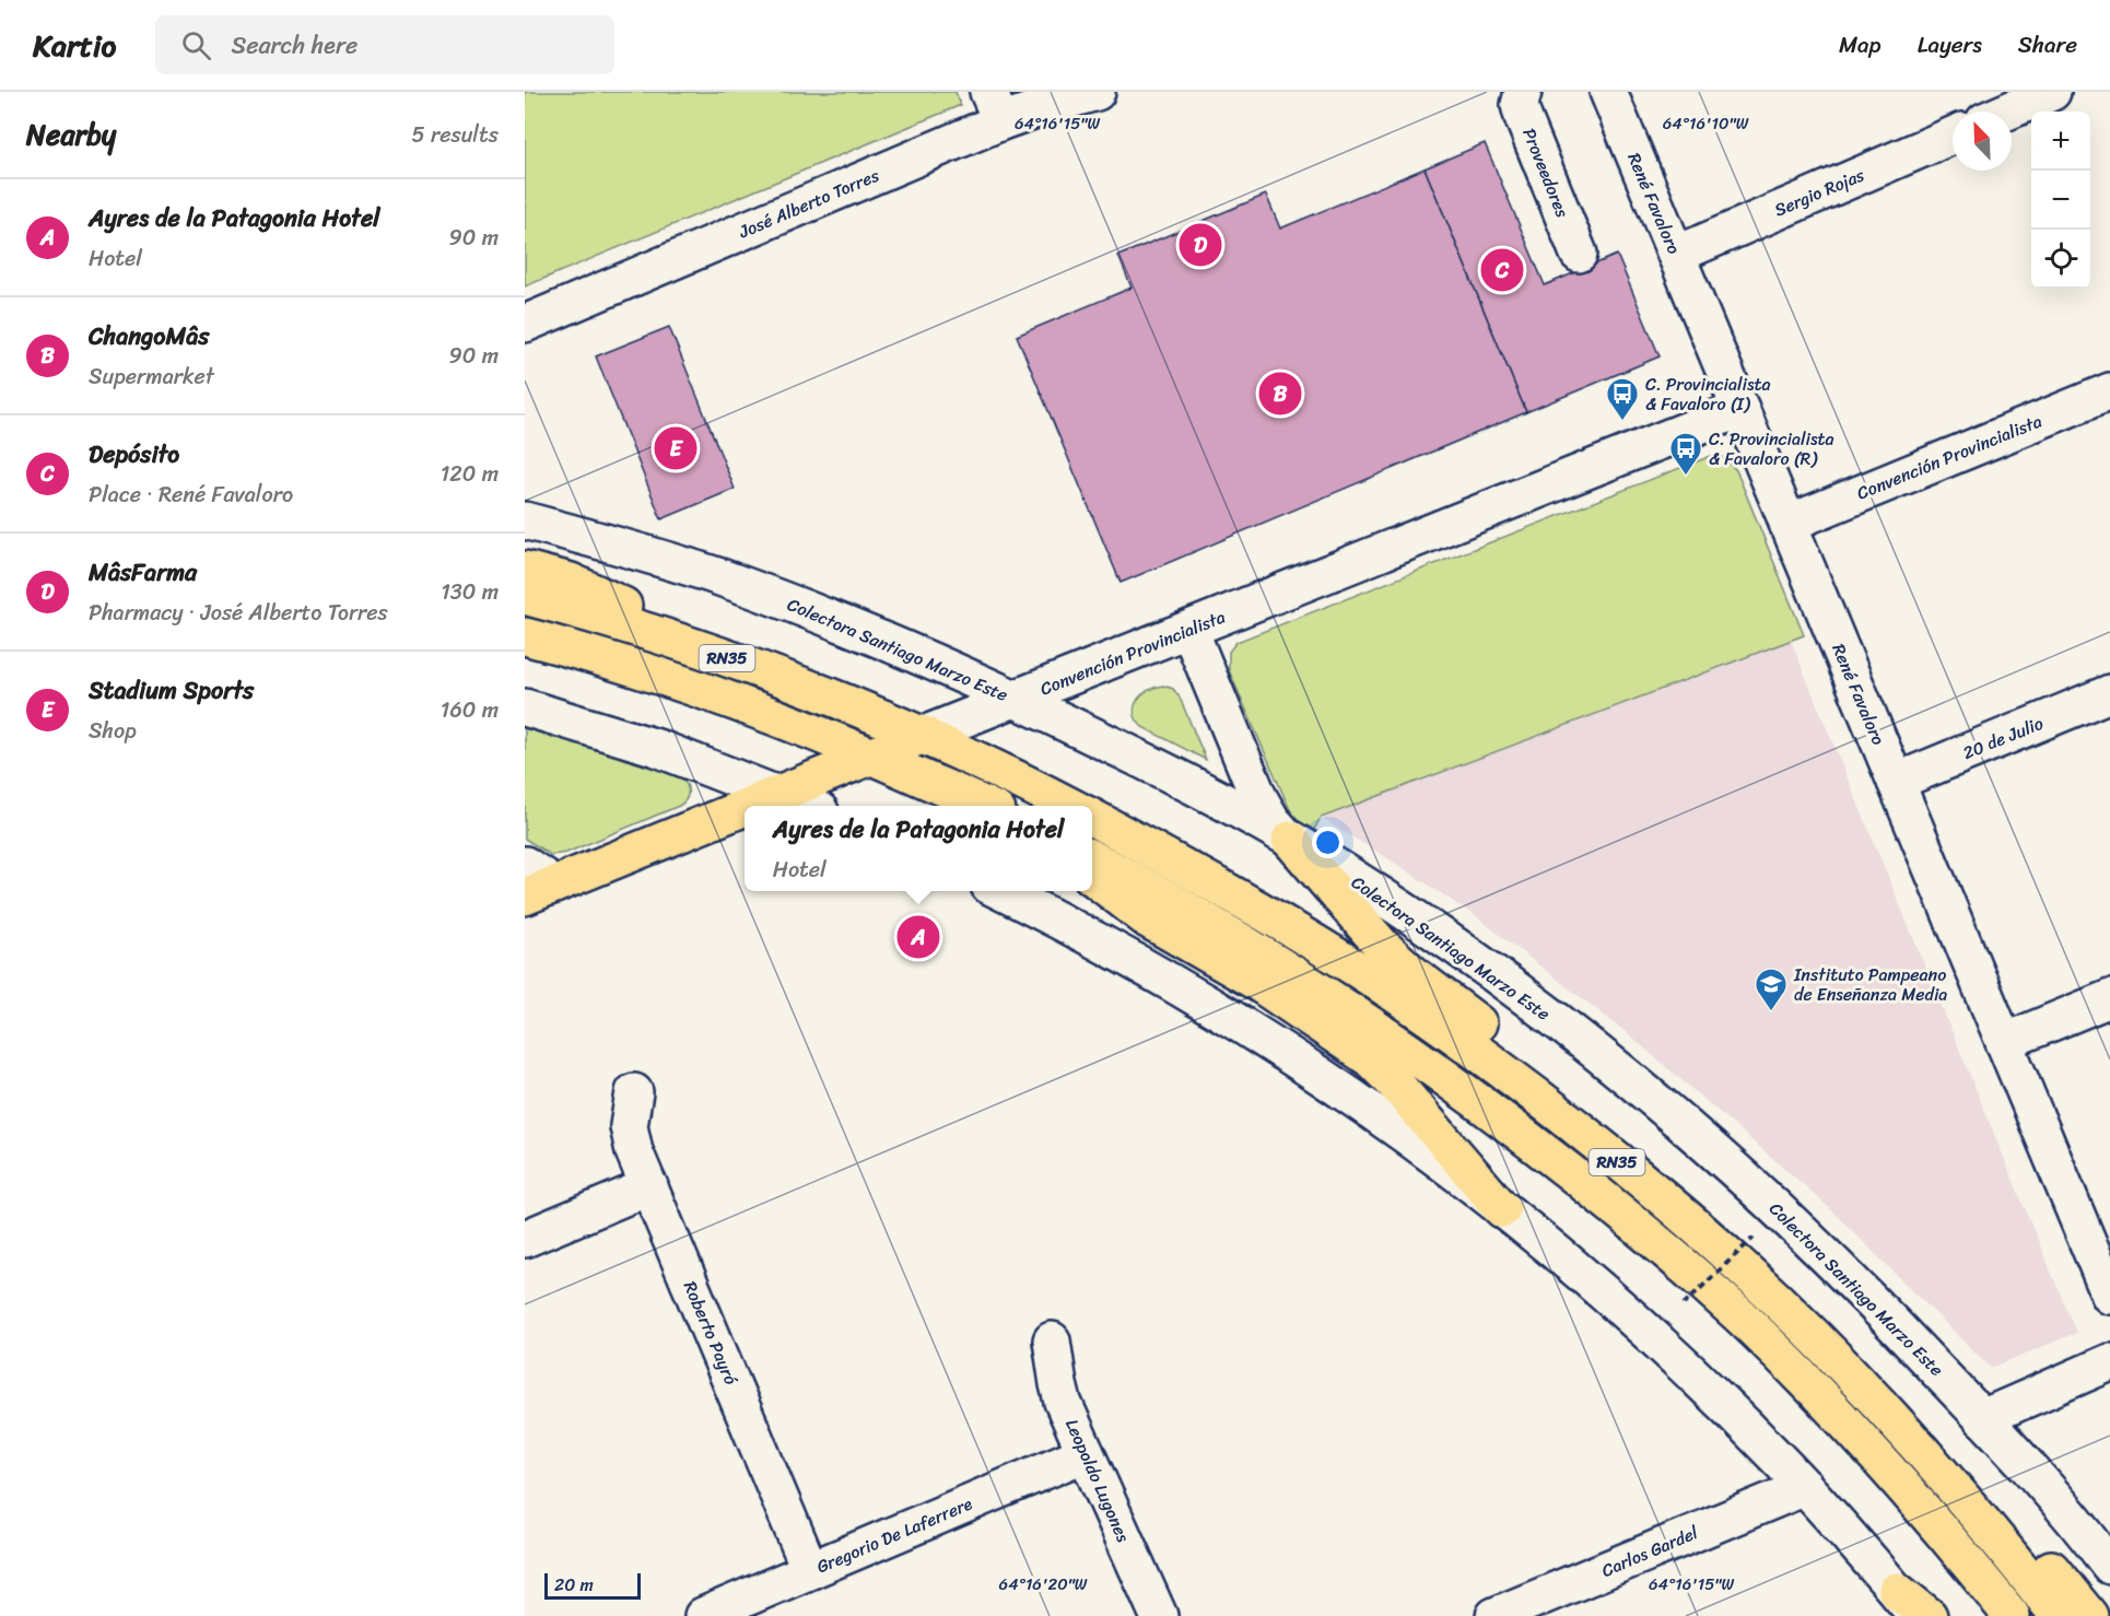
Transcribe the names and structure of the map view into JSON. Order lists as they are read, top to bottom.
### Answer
{
  "streets": {
    "main road": ["Convención Provincialista", "RN35"],
    "street": [
      "Proveedores",
      "Sergio Rojas",
      "José Alberto Torres",
      "René Favaloro",
      "Colectora Santiago Marzo Este",
      "20 de Julio",
      "Roberto Payró",
      "Leopoldo Lugones",
      "Gregorio De Laferrere",
      "Carlos Gardel"
    ]
  },
  "crossings": [
    ["Sergio Rojas", "René Favaloro"],
    ["René Favaloro", "Convención Provincialista"],
    ["René Favaloro", "20 de Julio"],
    ["Convención Provincialista", "Colectora Santiago Marzo Este"],
    ["Convención Provincialista", "RN35"],
    ["Roberto Payró", "Gregorio De Laferrere"],
    ["Leopoldo Lugones", "Gregorio De Laferrere"]
  ],
  "places": {
    "bus stop": ["C. Provincialista & Favaloro (I)", "C. Provincialista & Favaloro (R)"],
    "school or university": ["Instituto Pampeano de Enseñanza Media"]
  },
  "scale_bar": "20 m",
  "north": "top left",
  "page": {
    "header": "Kartio",
    "search": "Search here",
    "nav": ["Map", "Layers", "Share"],
    "heading": ["Nearby", "5 results"],
    "map_buttons": ["+", "−"],
    "list": [
      {
        "mark": "A",
        "name": "Ayres de la Patagonia Hotel",
        "note": "Hotel",
        "value": "90 m"
      },
      {
        "mark": "B",
        "name": "ChangoMâs",
        "note": "Supermarket",
        "value": "90 m"
      },
      {
        "mark": "C",
        "name": "Depósito",
        "note": "Place · René Favaloro",
        "value": "120 m"
      },
      {
        "mark": "D",
        "name": "MâsFarma",
        "note": "Pharmacy · José Alberto Torres",
        "value": "130 m"
      },
      {
        "mark": "E",
        "name": "Stadium Sports",
        "note": "Shop",
        "value": "160 m"
      }
    ],
    "pins": [
      "D",
      "C",
      "B",
      "E",
      "A"
    ],
    "popup": ["Ayres de la Patagonia Hotel", "Hotel"],
    "scale": "20 m"
  },
  "coordinates": ["64°16'15\"W", "64°16'10\"W", "64°16'20\"W"]
}
